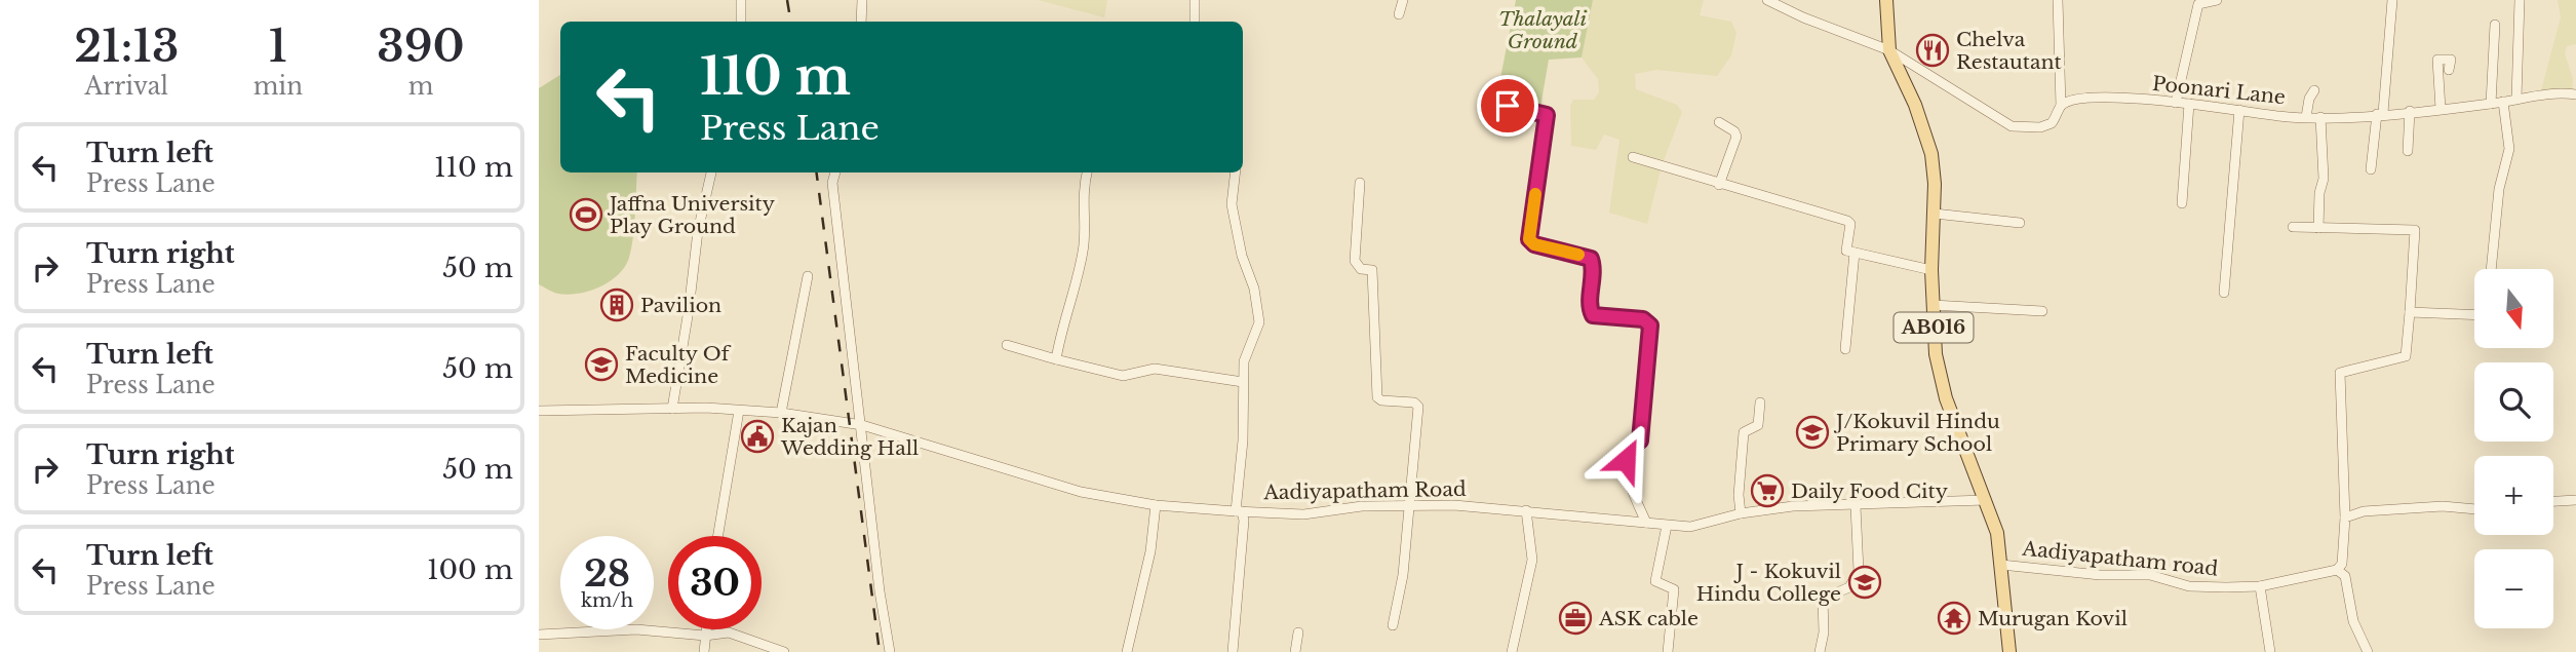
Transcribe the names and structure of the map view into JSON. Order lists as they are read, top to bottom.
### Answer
{
  "streets": {
    "main road": ["AB016"],
    "street": ["Poonari Lane", "Aadiyapatham Road", "Aadiyapatham road"]
  },
  "crossings": [
    ["AB016", "Aadiyapatham Road"],
    ["AB016", "Aadiyapatham road"]
  ],
  "parks": ["Thalayali Ground"],
  "places": {
    "restaurant": ["Chelva Restautant"],
    "sports": ["Jaffna University Play Ground"],
    "building": ["Pavilion"],
    "school or university": ["Faculty Of Medicine", "J/Kokuvil Hindu Primary School", "J - Kokuvil Hindu College"],
    "public building": ["Kajan Wedding Hall"],
    "supermarket": ["Daily Food City"],
    "office": ["ASK cable"],
    "temple": ["Murugan Kovil"]
  },
  "north": "bottom",
  "page": {
    "eta": [
      "21:13",
      "Arrival",
      "1",
      "min",
      "390",
      "m"
    ],
    "turn": ["110 m", "Press Lane"],
    "list": [
      {
        "name": "Turn left",
        "note": "Press Lane",
        "value": "110 m"
      },
      {
        "name": "Turn right",
        "note": "Press Lane",
        "value": "50 m"
      },
      {
        "name": "Turn left",
        "note": "Press Lane",
        "value": "50 m"
      },
      {
        "name": "Turn right",
        "note": "Press Lane",
        "value": "50 m"
      },
      {
        "name": "Turn left",
        "note": "Press Lane",
        "value": "100 m"
      }
    ],
    "map_buttons": ["+", "−"],
    "speed": "28 km/h",
    "limit": "30"
  }
}
